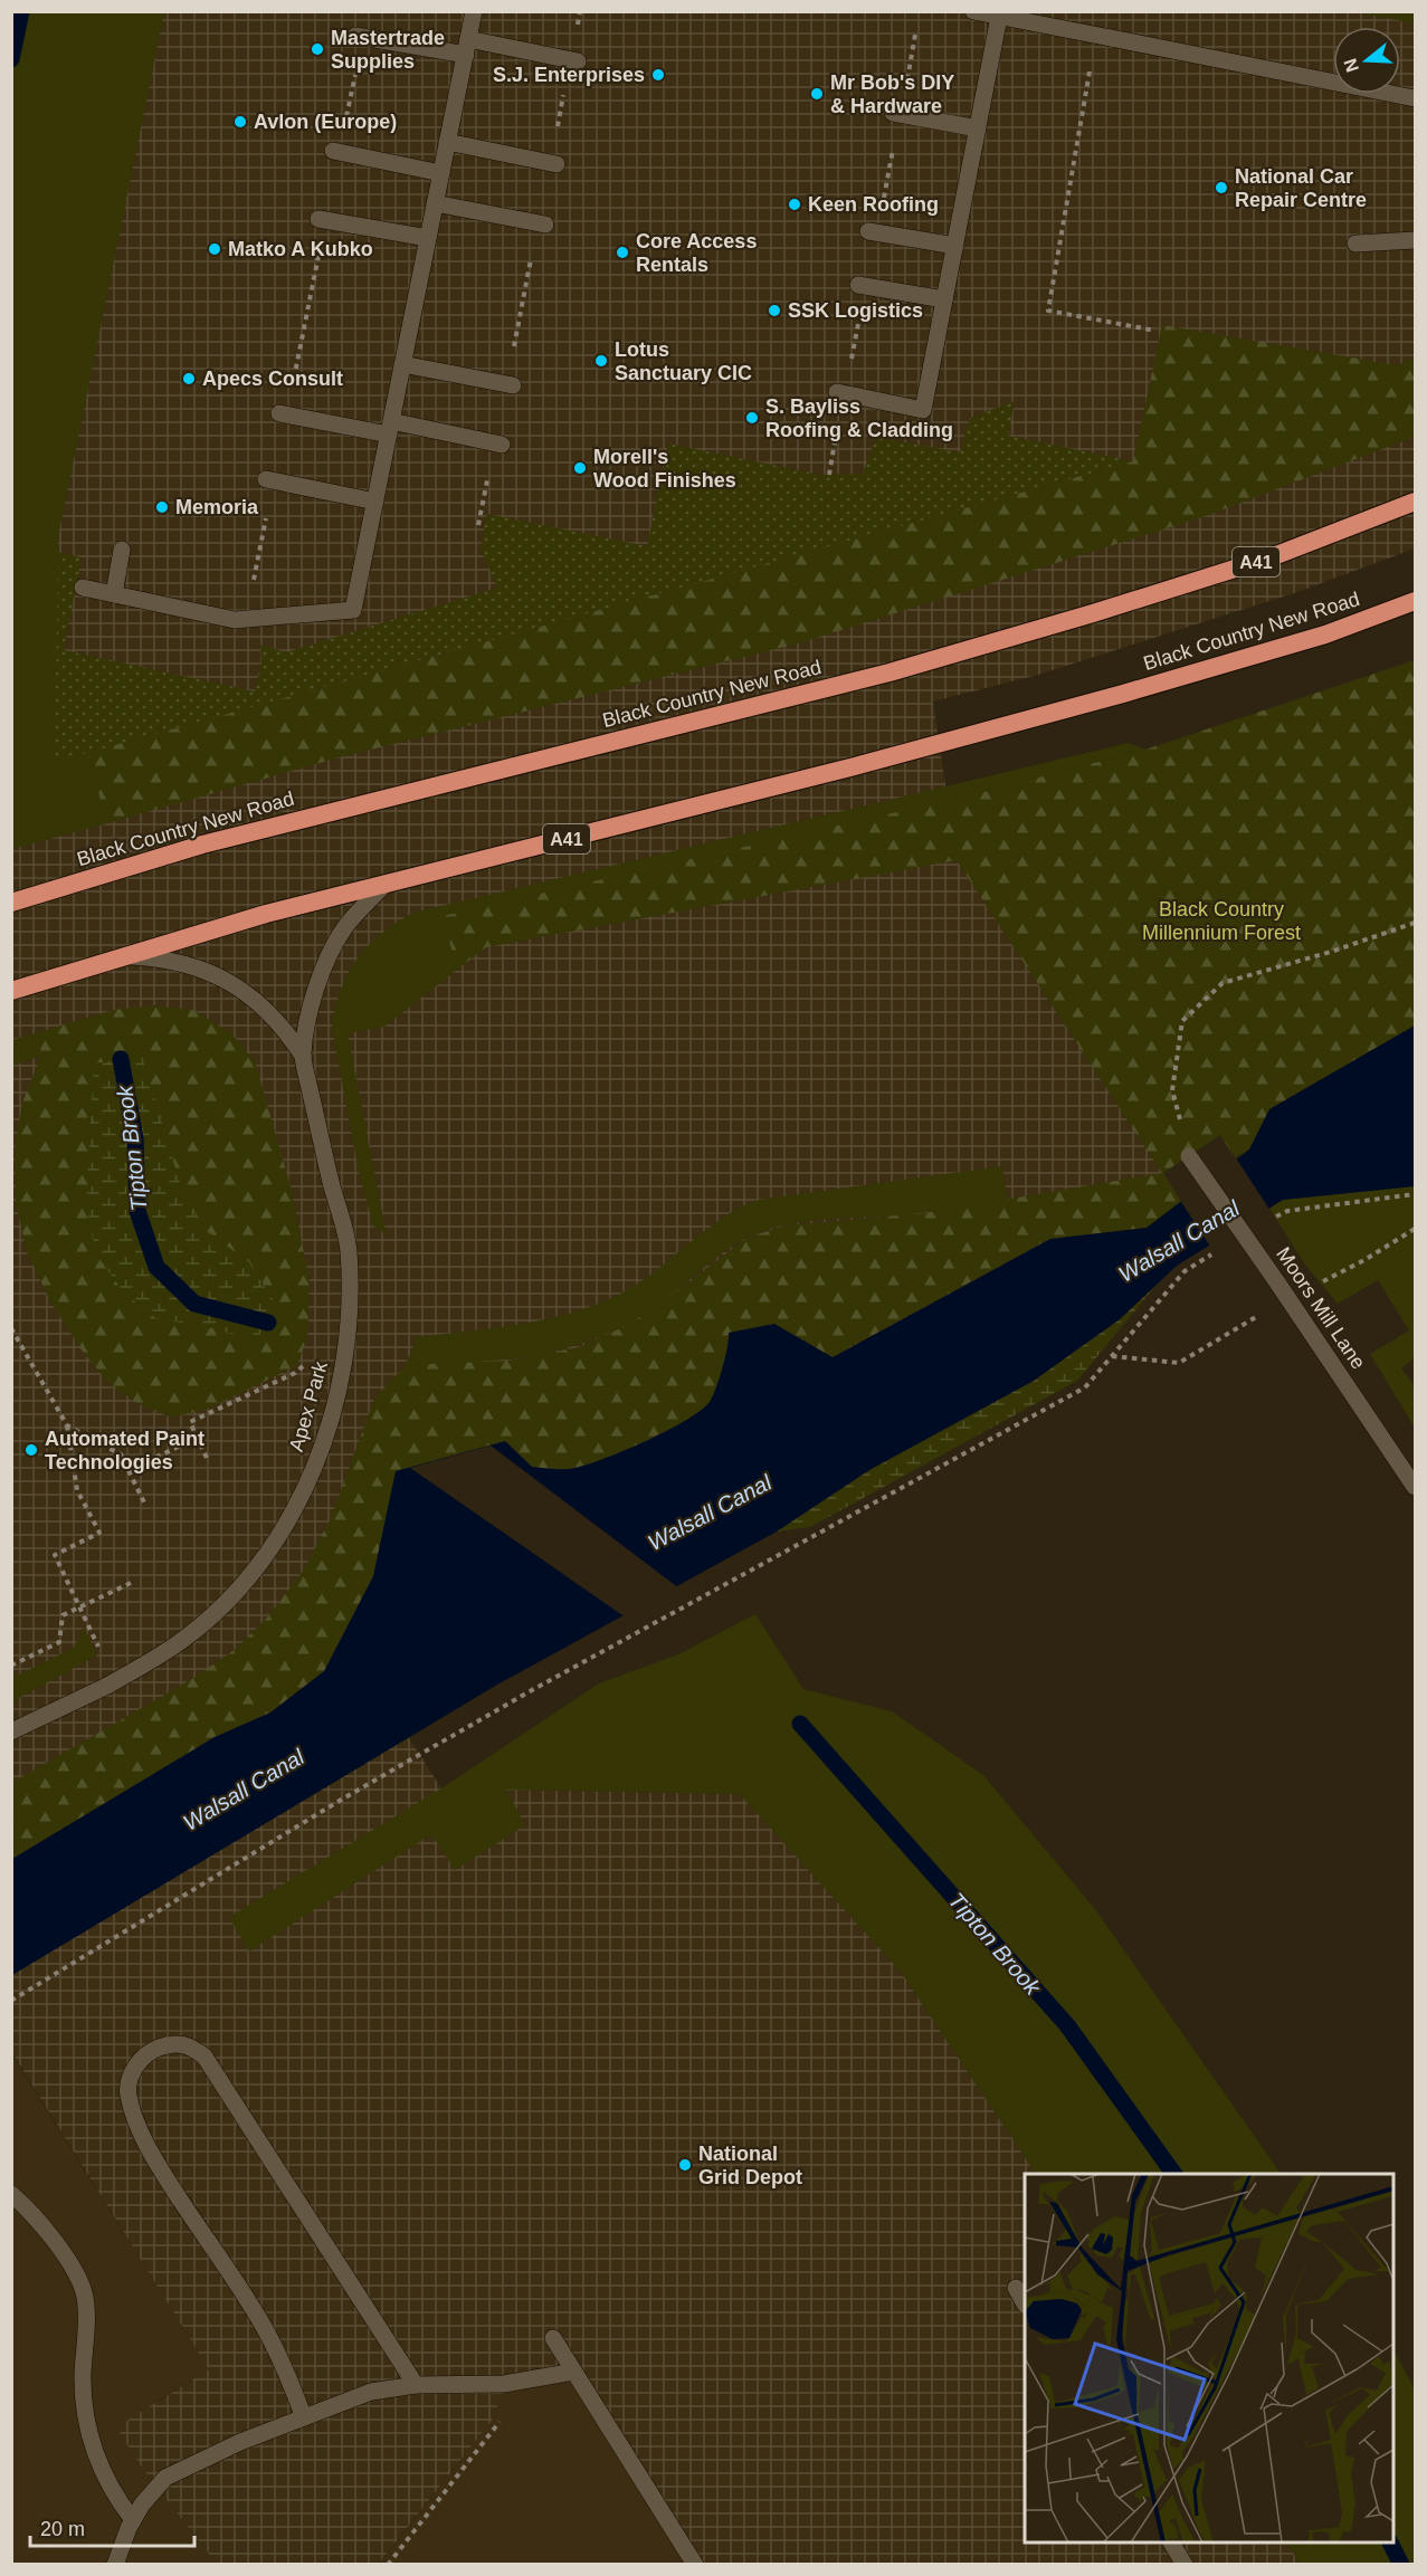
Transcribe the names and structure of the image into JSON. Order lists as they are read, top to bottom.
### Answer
{
  "streets": {
    "highway": ["A41", "Black Country New Road"],
    "street": ["Moors Mill Lane", "Apex Park"]
  },
  "crossings": [
    ["Black Country New Road", "Apex Park"]
  ],
  "water": ["Tipton Brook", "Walsall Canal"],
  "parks": ["Black Country Millennium Forest"],
  "places": [
    "Mastertrade Supplies",
    "S.J. Enterprises",
    "Mr Bob's DIY & Hardware",
    "Avlon (Europe)",
    "National Car Repair Centre",
    "Keen Roofing",
    "Matko A Kubko",
    "Core Access Rentals",
    "SSK Logistics",
    "Lotus Sanctuary CIC",
    "Apecs Consult",
    "S. Bayliss Roofing & Cladding",
    "Morell's Wood Finishes",
    "Memoria",
    "Automated Paint Technologies",
    "National Grid Depot"
  ],
  "scale_bar": "20 m",
  "north": "left"
}
